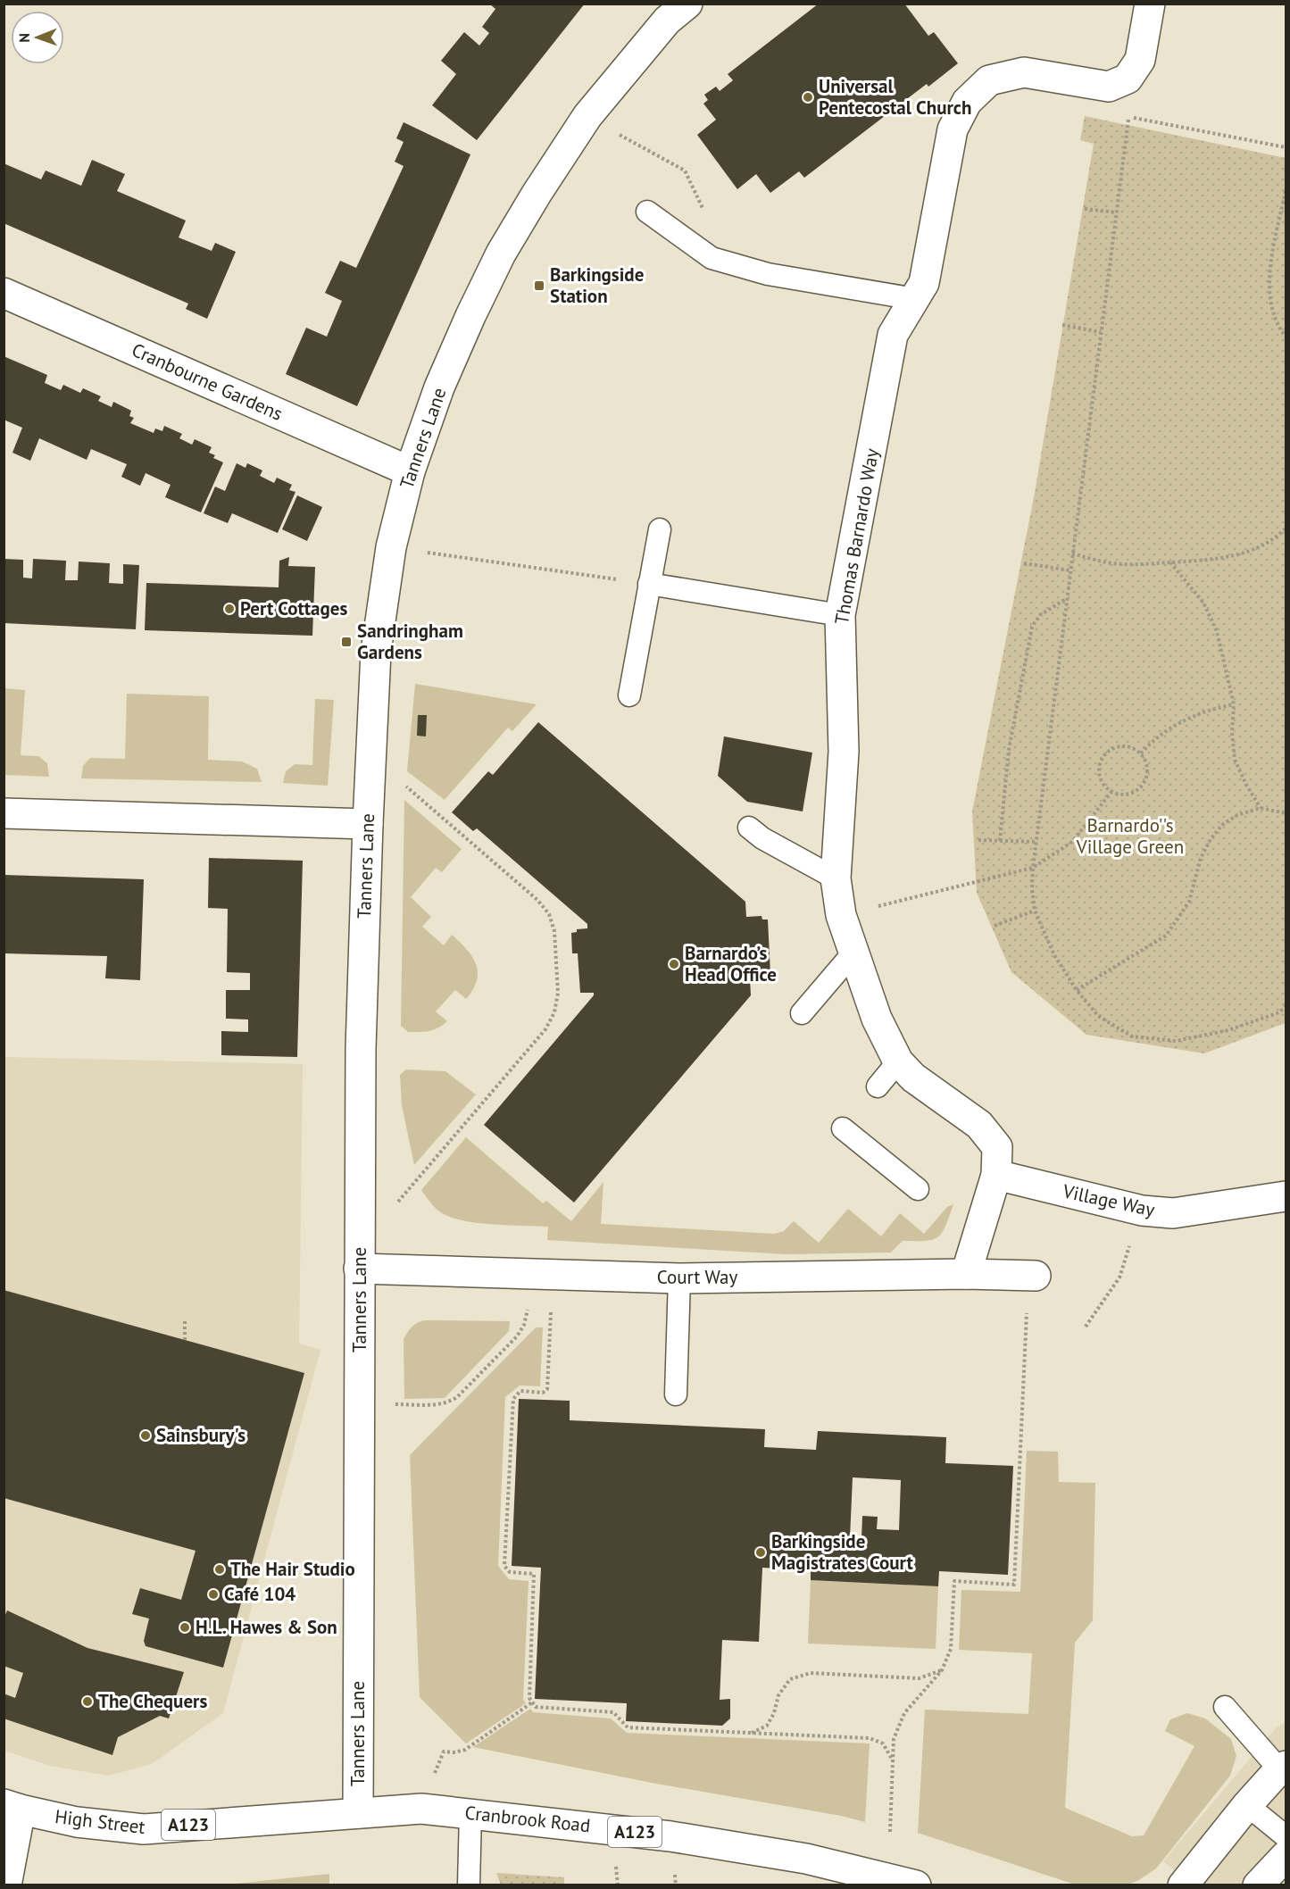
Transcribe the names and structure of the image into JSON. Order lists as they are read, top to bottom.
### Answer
{
  "streets": {
    "street": [
      "Cranbourne Gardens",
      "Tanners Lane",
      "Thomas Barnardo Way",
      "Village Way",
      "Court Way",
      "Cranbrook Road",
      "High Street",
      "A123"
    ]
  },
  "crossings": [
    ["Cranbourne Gardens", "Tanners Lane"],
    ["Tanners Lane", "Court Way"],
    ["Tanners Lane", "Cranbrook Road"],
    ["Tanners Lane", "High Street"],
    ["Thomas Barnardo Way", "Village Way"],
    ["Thomas Barnardo Way", "Court Way"],
    ["Cranbrook Road", "High Street"]
  ],
  "parks": ["Barnardo''s Village Green"],
  "places": {
    "other": [
      "Universal Pentecostal Church",
      "Pert Cottages",
      "Barnardo’s Head Office",
      "Sainsbury's",
      "Barkingside Magistrates Court",
      "The Hair Studio",
      "Café 104",
      "H.L. Hawes & Son",
      "The Chequers"
    ],
    "transit": ["Barkingside Station", "Sandringham Gardens"]
  },
  "north": "left"
}
